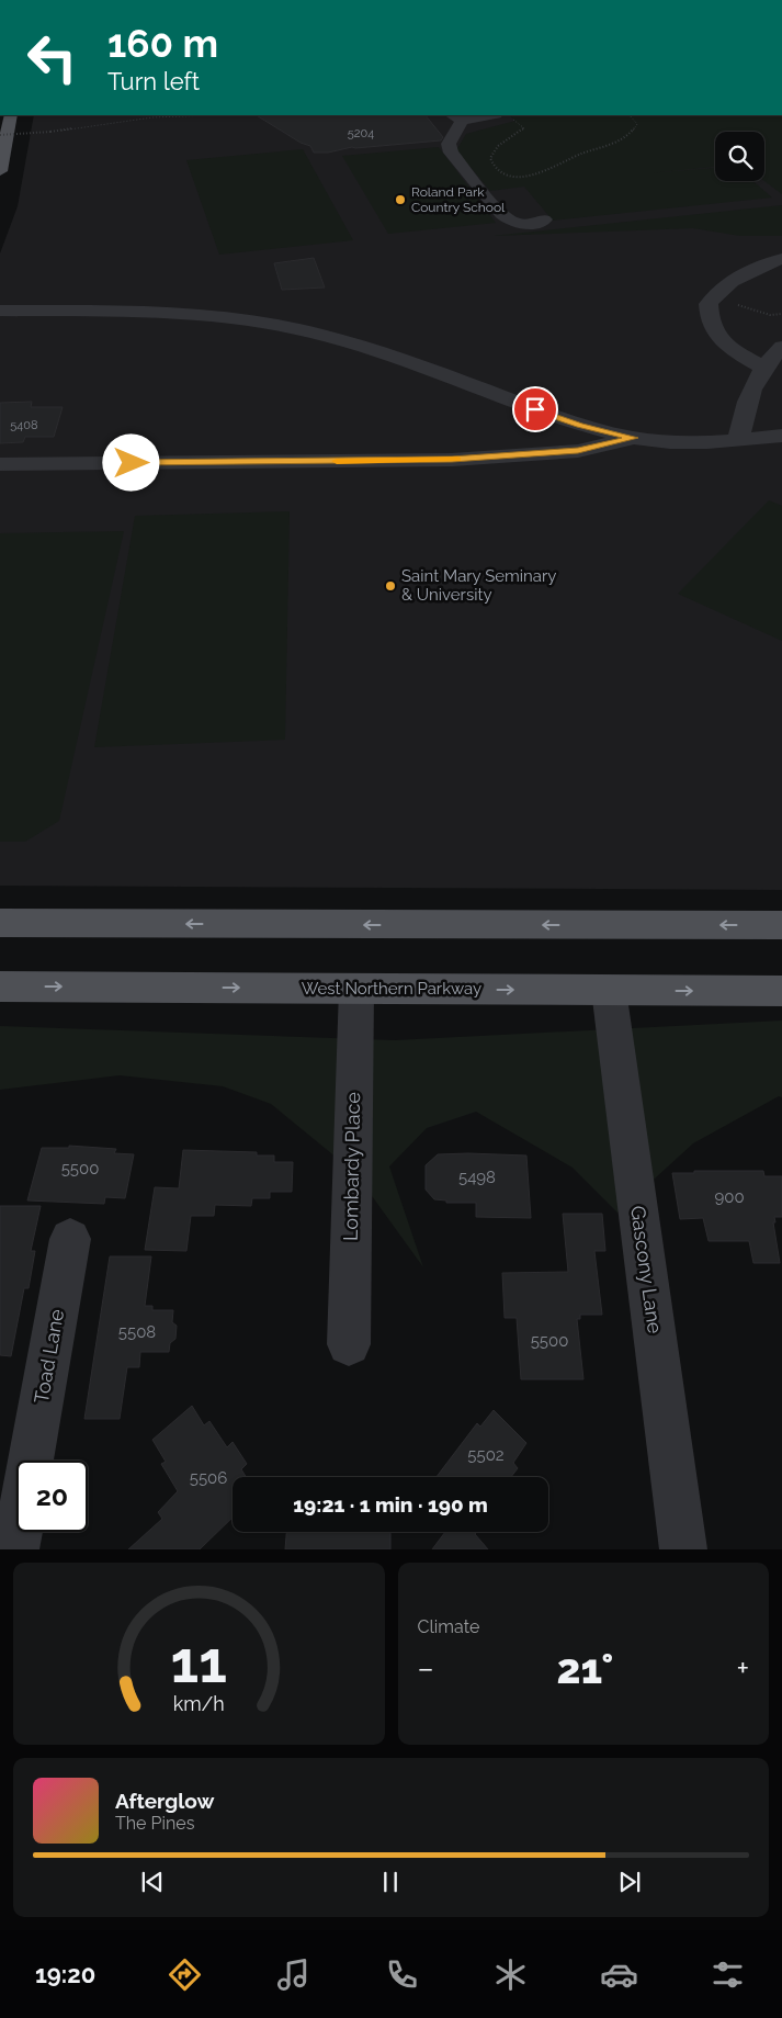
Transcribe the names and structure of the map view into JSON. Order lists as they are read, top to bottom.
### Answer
{
  "streets": {
    "main road": ["West Northern Parkway"],
    "street": ["Lombardy Place", "Gascony Lane", "Toad Lane"]
  },
  "crossings": [
    ["West Northern Parkway", "Lombardy Place"],
    ["West Northern Parkway", "Gascony Lane"]
  ],
  "places": ["Roland Park Country School", "Saint Mary Seminary & University"],
  "house_numbers": [
    "5204",
    "5408",
    "5500",
    "5498",
    "900",
    "5508",
    "5500",
    "5502",
    "5506"
  ],
  "page": {
    "turn": ["160 m", "Turn left"],
    "limit": "20",
    "trip": "19:21 · 1 min · 190 m",
    "tile": "Climate",
    "heat": ["−", "21°", "+"],
    "song": ["Afterglow", "The Pines"],
    "tabs": "19:20",
    "gauge": ["11", "km/h"]
  }
}
